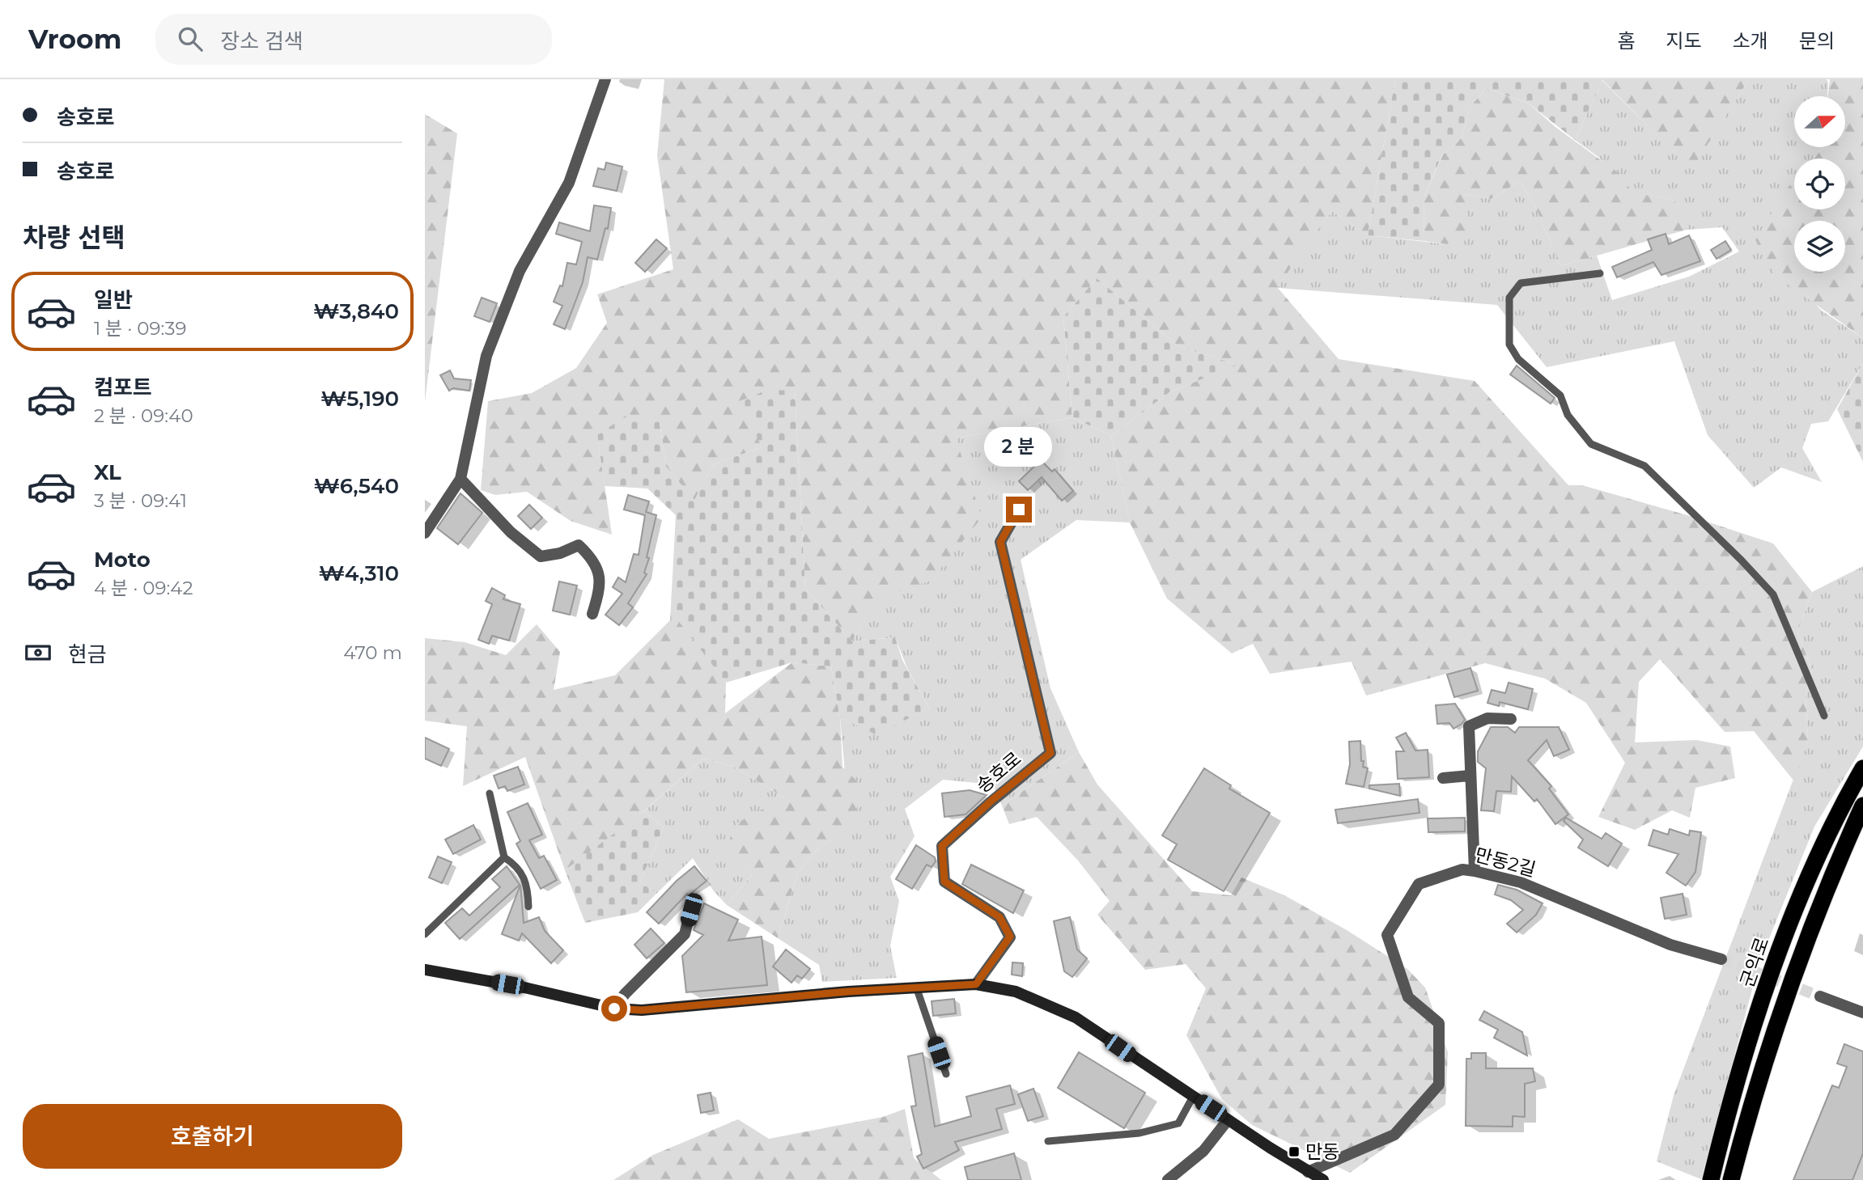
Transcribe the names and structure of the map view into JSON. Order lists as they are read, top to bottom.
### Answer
{
  "streets": {
    "highway": ["군익로"],
    "street": ["송호로", "만동2길"]
  },
  "places": {
    "transit": ["만동"]
  },
  "north": "right",
  "page": {
    "header": "Vroom",
    "search": "장소 검색",
    "nav": [
      "홈",
      "지도",
      "소개",
      "문의"
    ],
    "banner": ["송호로", "송호로"],
    "heading": "차량 선택",
    "list": [
      {
        "name": "일반",
        "note": "1 분 · 09:39",
        "value": "₩3,840"
      },
      {
        "name": "컴포트",
        "note": "2 분 · 09:40",
        "value": "₩5,190"
      },
      {
        "name": "XL",
        "note": "3 분 · 09:41",
        "value": "₩6,540"
      },
      {
        "name": "Moto",
        "note": "4 분 · 09:42",
        "value": "₩4,310"
      }
    ],
    "bubble": "2 분",
    "pay": ["현금", "470 m"],
    "buttons": "호출하기"
  }
}
